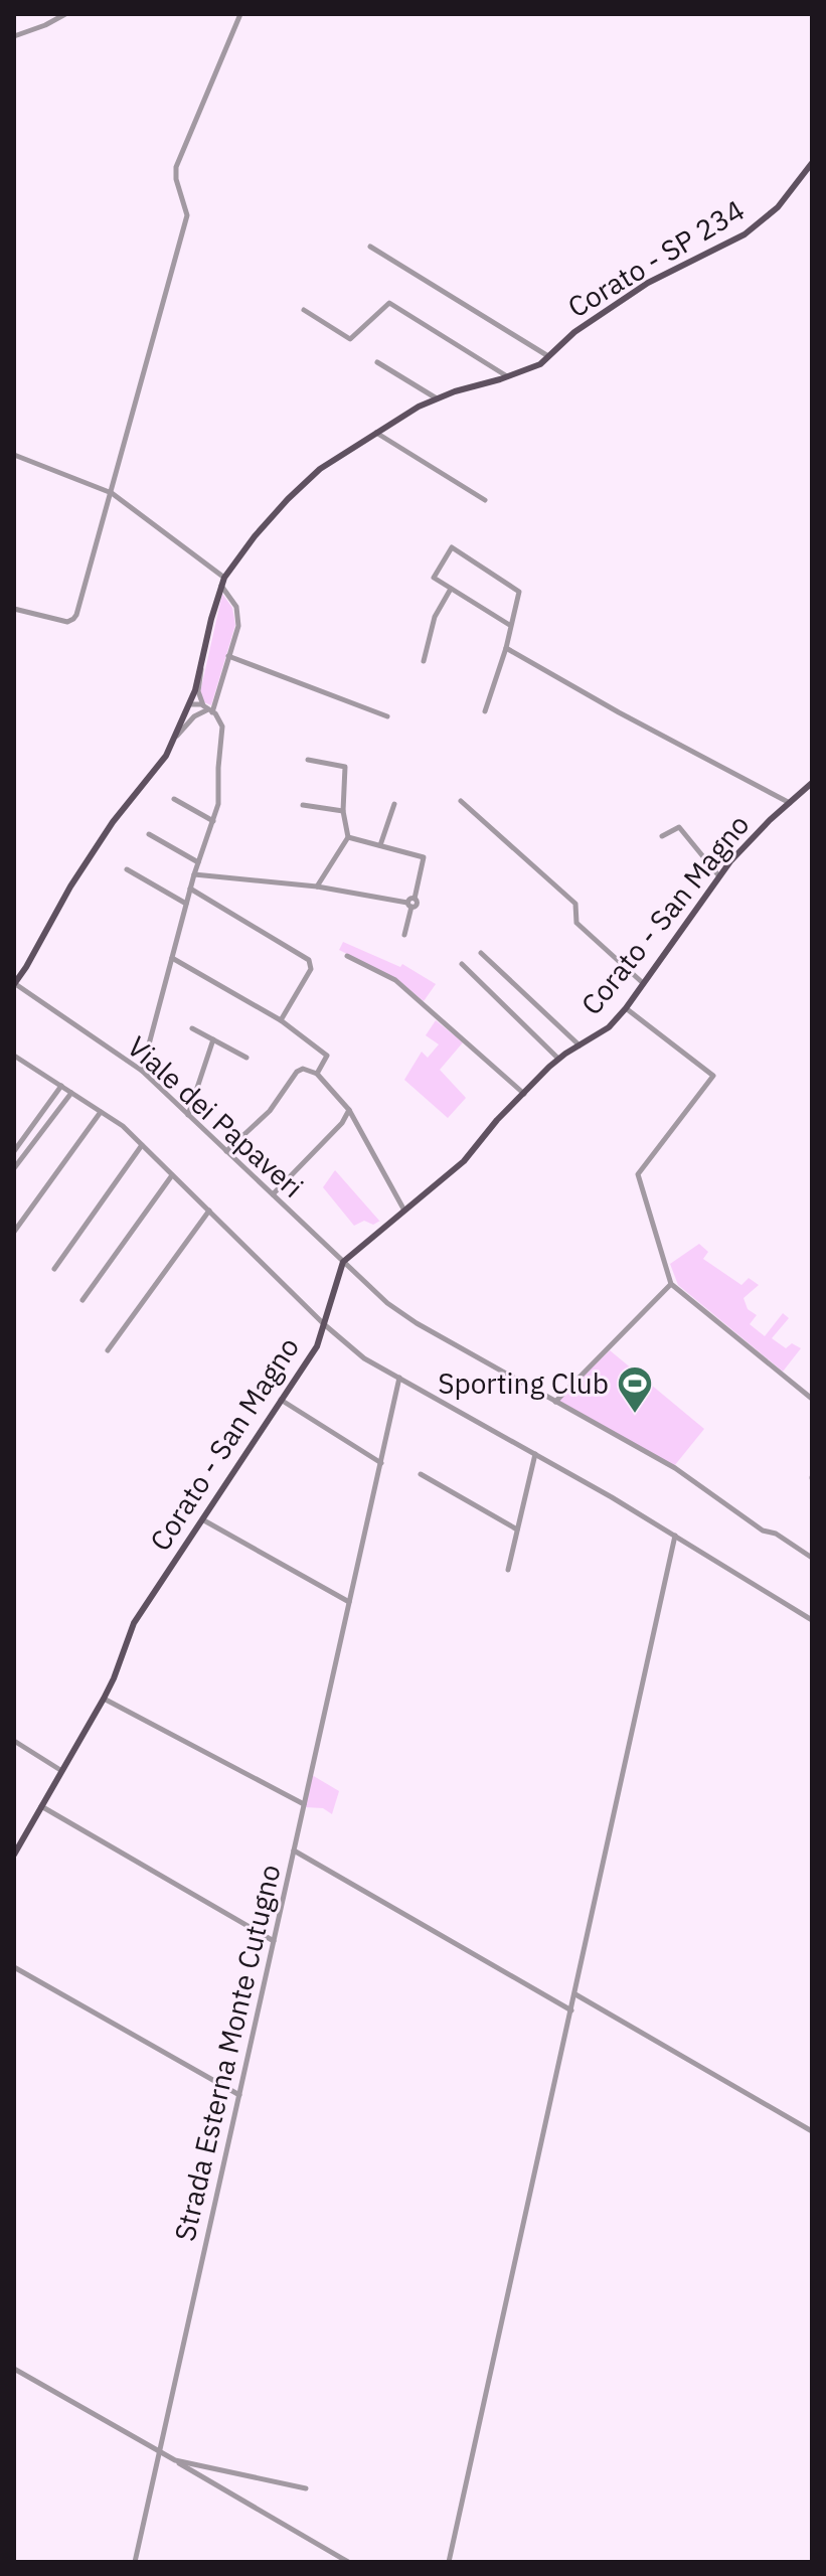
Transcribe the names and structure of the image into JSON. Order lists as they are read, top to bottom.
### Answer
{
  "streets": {
    "main road": ["Corato - SP 234", "Corato - San Magno"],
    "street": ["Viale dei Papaveri", "Strada Esterna Monte Cutugno"]
  },
  "crossings": [
    ["Corato - SP 234", "Viale dei Papaveri"],
    ["Corato - San Magno", "Viale dei Papaveri"]
  ],
  "places": {
    "sports": ["Sporting Club"]
  }
}
